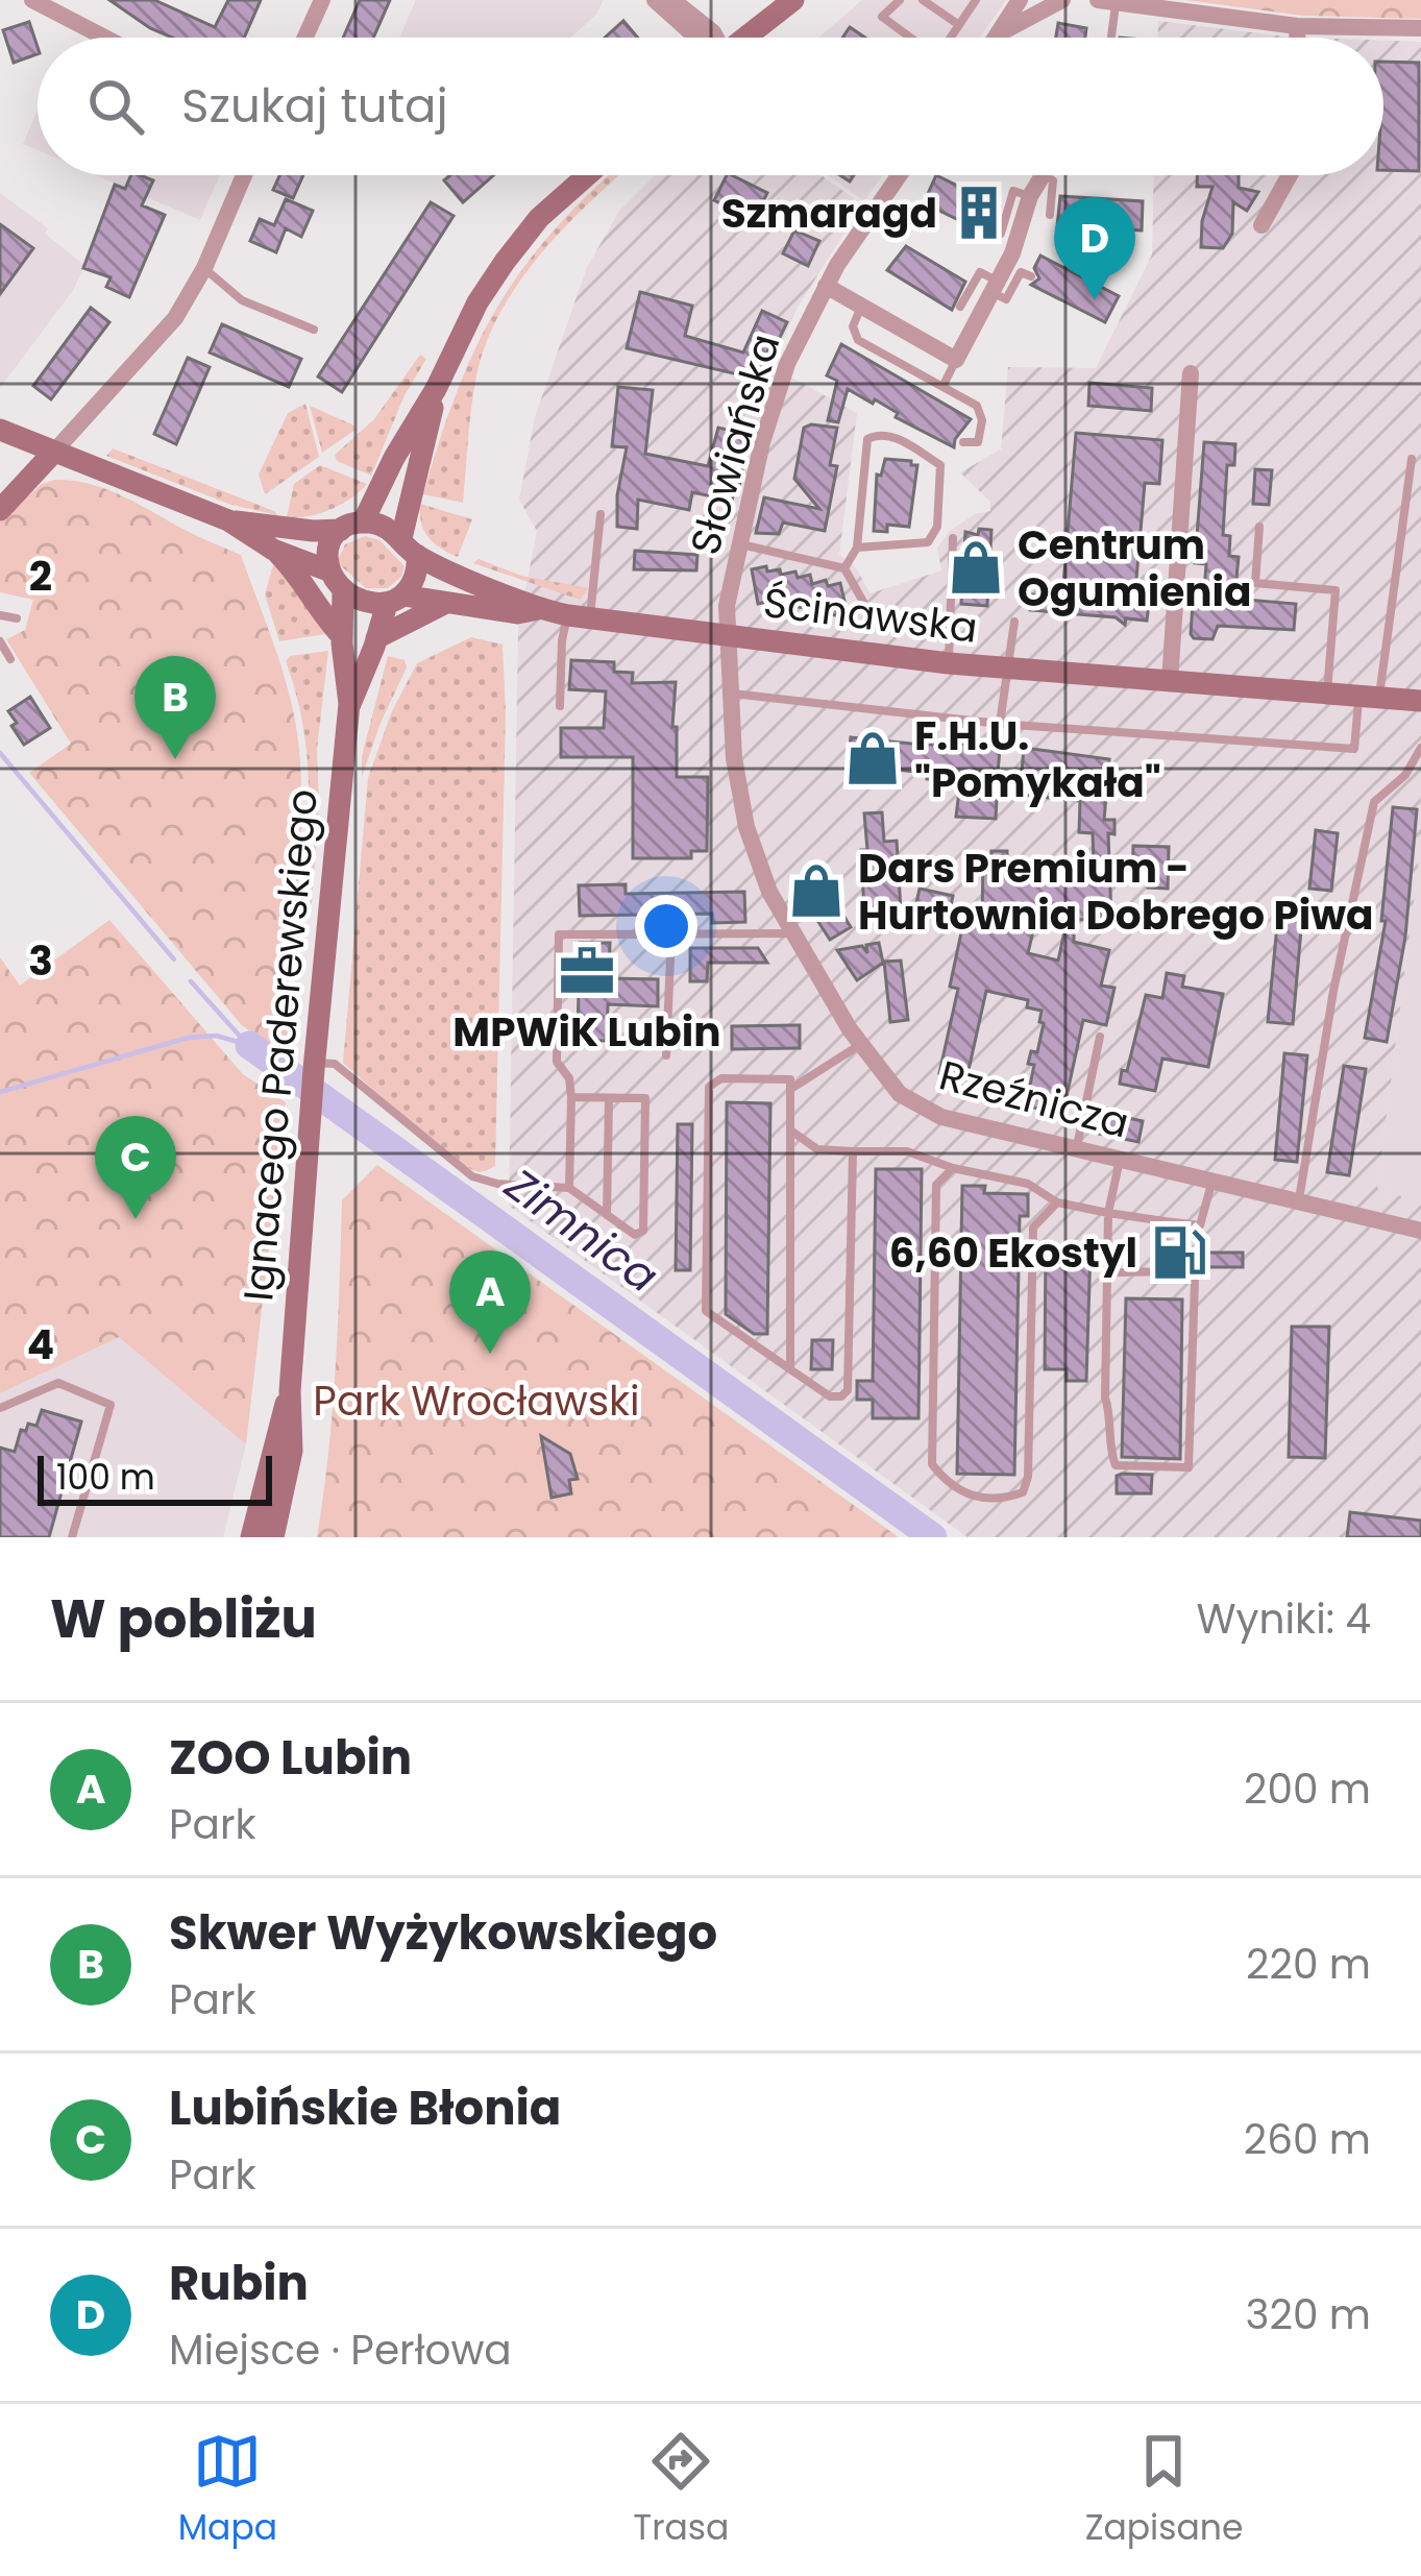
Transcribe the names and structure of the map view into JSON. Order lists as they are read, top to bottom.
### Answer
{
  "streets": {
    "main road": ["Ścinawska", "Ignacego Paderewskiego"],
    "street": ["Słowiańska", "Rzeźnicza"]
  },
  "crossings": [
    ["Słowiańska", "Ścinawska"],
    ["Słowiańska", "Rzeźnicza"],
    ["Ścinawska", "Ignacego Paderewskiego"],
    ["Ścinawska", "Rzeźnicza"]
  ],
  "water": ["Zimnica"],
  "parks": ["Park Wrocławski"],
  "places": {
    "building": ["Szmaragd"],
    "shop": ["Centrum Ogumienia", "F.H.U. \"Pomykała\"", "Dars Premium - Hurtownia Dobrego Piwa"],
    "office": ["MPWiK Lubin"],
    "fuel station": ["6,60 Ekostyl"]
  },
  "scale_bar": "100 m",
  "page": {
    "search": "Szukaj tutaj",
    "pins": [
      "D",
      "B",
      "C",
      "A"
    ],
    "scale": "100 m",
    "heading": ["W pobliżu", "Wyniki: 4"],
    "list": [
      {
        "mark": "A",
        "name": "ZOO Lubin",
        "note": "Park",
        "value": "200 m"
      },
      {
        "mark": "B",
        "name": "Skwer Wyżykowskiego",
        "note": "Park",
        "value": "220 m"
      },
      {
        "mark": "C",
        "name": "Lubińskie Błonia",
        "note": "Park",
        "value": "260 m"
      },
      {
        "mark": "D",
        "name": "Rubin",
        "note": "Miejsce · Perłowa",
        "value": "320 m"
      }
    ],
    "nav": ["Mapa", "Trasa", "Zapisane"]
  },
  "grid": {
    "rows": ["2", "3", "4"]
  }
}
